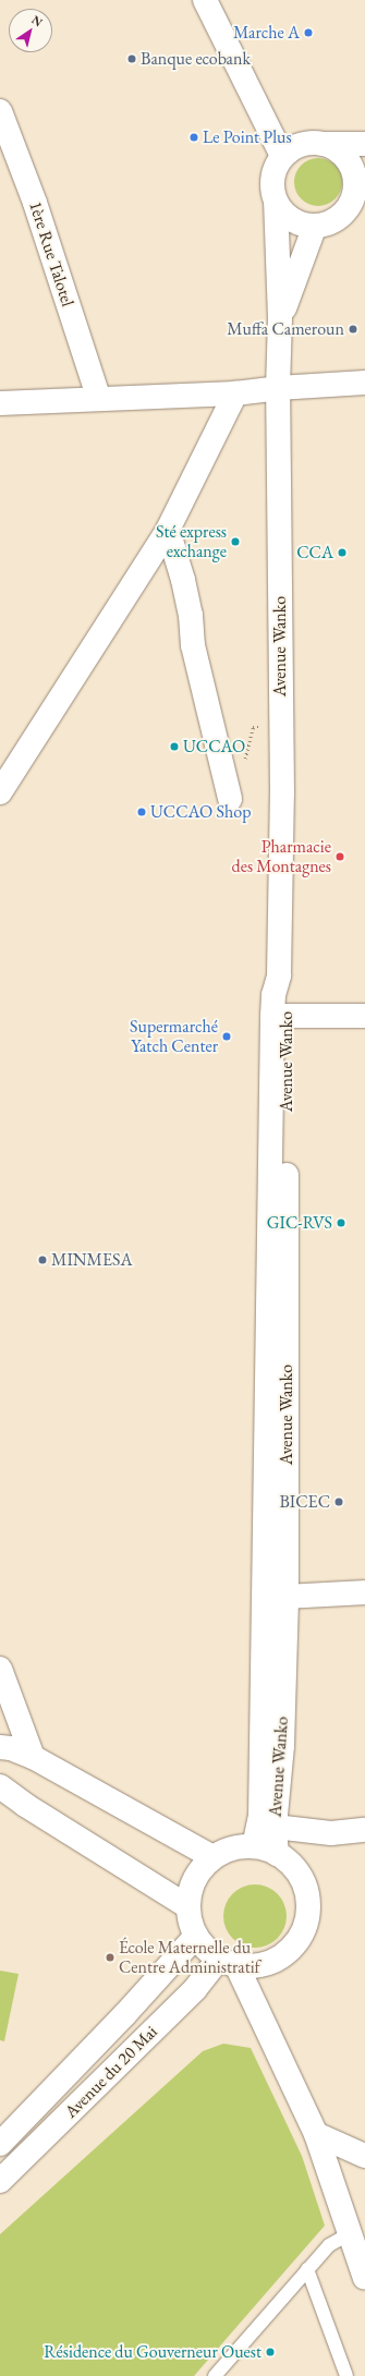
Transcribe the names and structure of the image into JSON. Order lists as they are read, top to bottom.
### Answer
{
  "streets": {
    "main road": ["1ère Rue Talotel", "Avenue Wanko", "Avenue du 20 Mai"]
  },
  "crossings": [
    ["Avenue Wanko", "Avenue du 20 Mai"]
  ],
  "places": [
    "Marche A",
    "Banque ecobank",
    "Le Point Plus",
    "Muffa Cameroun",
    "Sté express exchange",
    "CCA",
    "UCCAO",
    "UCCAO Shop",
    "Pharmacie des Montagnes",
    "Supermarché Yatch Center",
    "GIC-RVS",
    "MINMESA",
    "BICEC",
    "École Maternelle du Centre Administratif",
    "Résidence du Gouverneur Ouest"
  ],
  "north": "top right"
}
